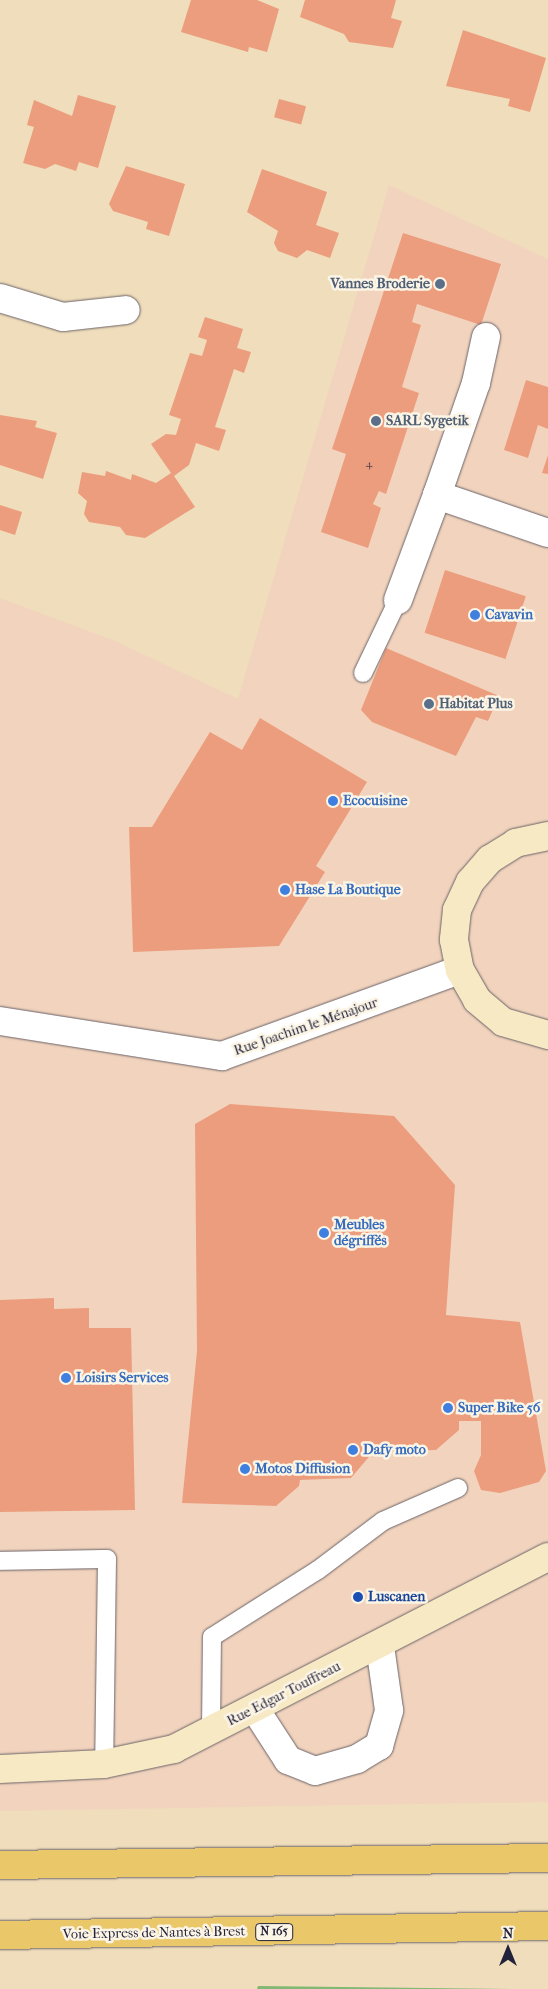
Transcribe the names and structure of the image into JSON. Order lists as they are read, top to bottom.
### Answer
{
  "streets": {
    "highway": ["N 165", "Voie Express de Nantes à Brest"],
    "street": ["Rue Joachim le Ménajour", "Rue Edgar Touffreau"]
  },
  "places": [
    "Vannes Broderie",
    "SARL Sygetik",
    "Cavavin",
    "Habitat Plus",
    "Ecocuisine",
    "Hase La Boutique",
    "Meubles dégriffés",
    "Loisirs Services",
    "Super Bike 56",
    "Dafy moto",
    "Motos Diffusion",
    "Luscanen"
  ],
  "house_numbers": ["4"],
  "north": "top"
}
